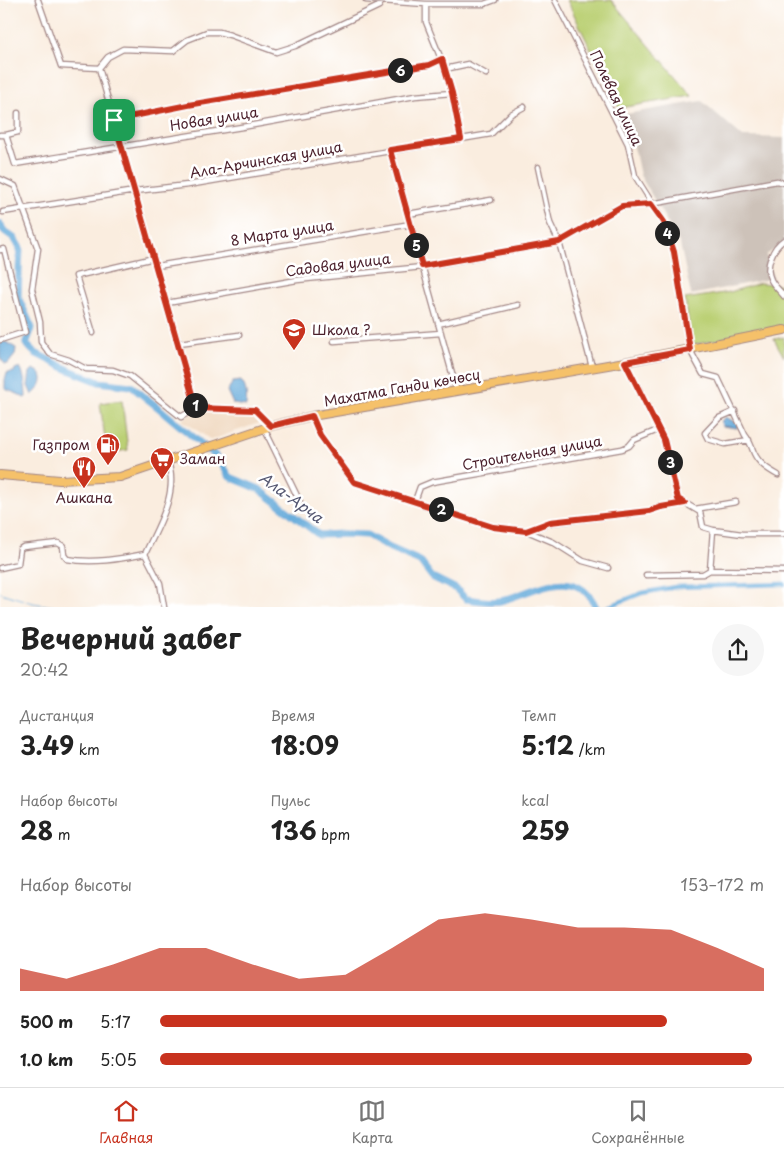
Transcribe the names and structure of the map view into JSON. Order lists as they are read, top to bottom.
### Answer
{
  "streets": {
    "main road": ["Махатма Ганди көчөсү"],
    "street": [
      "Полевая улица",
      "Новая улица",
      "Ала-Арчинская улица",
      "8 Марта улица",
      "Садовая улица",
      "Строительная улица"
    ]
  },
  "crossings": [
    ["Полевая улица", "Садовая улица"],
    ["Полевая улица", "Махатма Ганди көчөсү"]
  ],
  "water": ["Ала-Арча"],
  "places": {
    "school or university": ["Школа ?"],
    "fuel station": ["Газпром"],
    "supermarket": ["Заман"],
    "restaurant": ["Ашкана"]
  },
  "page": {
    "pins": [
      "6",
      "4",
      "5",
      "1",
      "3",
      "2"
    ],
    "heading": ["Вечерний забег", "20:42"],
    "stats": [
      ["Дистанция", "3.49 km"],
      ["Время", "18:09"],
      ["Темп", "5:12 /km"],
      ["Набор высоты", "28 m"],
      ["Пульс", "136 bpm"],
      ["kcal", "259"]
    ],
    "chart": ["Набор высоты", "153–172 m"],
    "list": [
      {
        "name": "500 m",
        "note": "5:17"
      },
      {
        "name": "1.0 km",
        "note": "5:05"
      }
    ],
    "tabs": ["Главная", "Карта", "Сохранённые"]
  }
}
